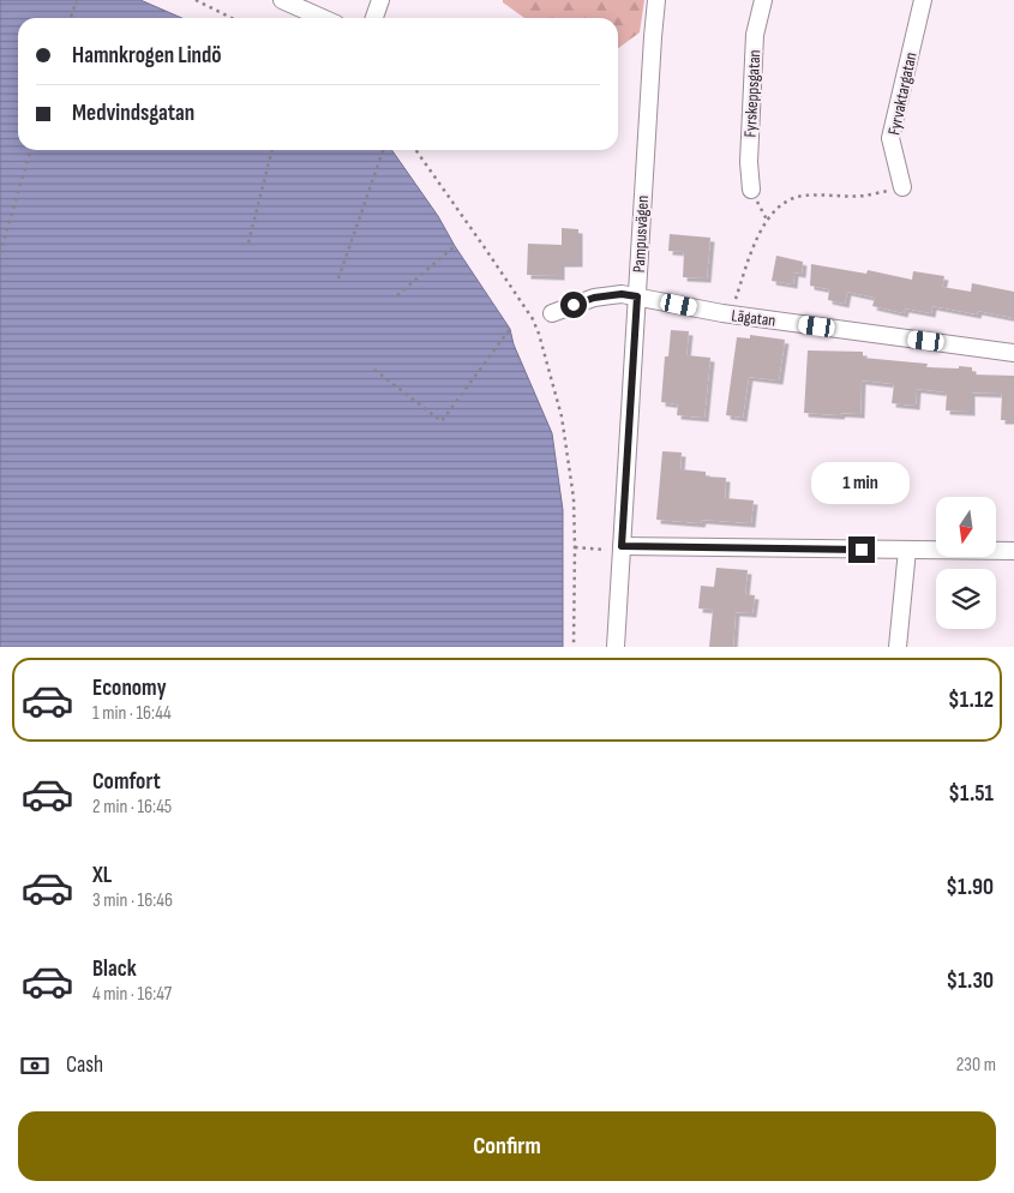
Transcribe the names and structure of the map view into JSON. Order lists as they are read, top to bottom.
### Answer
{
  "streets": {
    "street": [
      "Fyrskeppsgatan",
      "Fyrvaktargatan",
      "Pampusvägen",
      "Lägatan"
    ]
  },
  "crossings": [
    ["Pampusvägen", "Lägatan"]
  ],
  "north": "bottom",
  "page": {
    "banner": ["Hamnkrogen Lindö", "Medvindsgatan"],
    "bubble": "1 min",
    "list": [
      {
        "name": "Economy",
        "note": "1 min · 16:44",
        "value": "$1.12"
      },
      {
        "name": "Comfort",
        "note": "2 min · 16:45",
        "value": "$1.51"
      },
      {
        "name": "XL",
        "note": "3 min · 16:46",
        "value": "$1.90"
      },
      {
        "name": "Black",
        "note": "4 min · 16:47",
        "value": "$1.30"
      }
    ],
    "pay": ["Cash", "230 m"],
    "buttons": "Confirm"
  }
}
